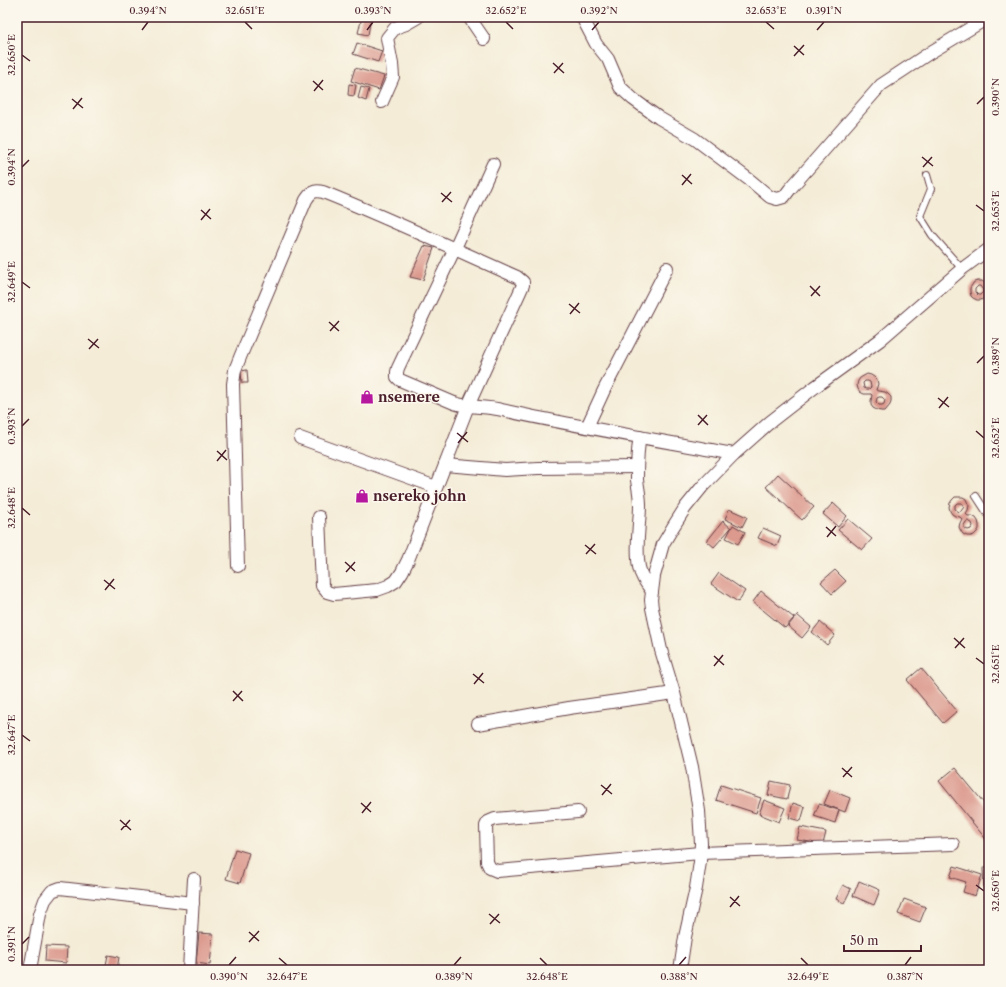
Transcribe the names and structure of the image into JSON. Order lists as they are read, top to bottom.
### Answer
{
  "places": {
    "shop": ["nsemere", "nsereko john"]
  },
  "scale_bar": "50 m",
  "coordinates": [
    "0.394°N",
    "32.651°E",
    "0.393°N",
    "32.652°E",
    "0.392°N",
    "32.653°E",
    "0.391°N",
    "32.650°E",
    "0.390°N",
    "32.649°E",
    "0.389°N",
    "32.648°E",
    "32.647°E",
    "0.388°N",
    "0.387°N"
  ]
}
